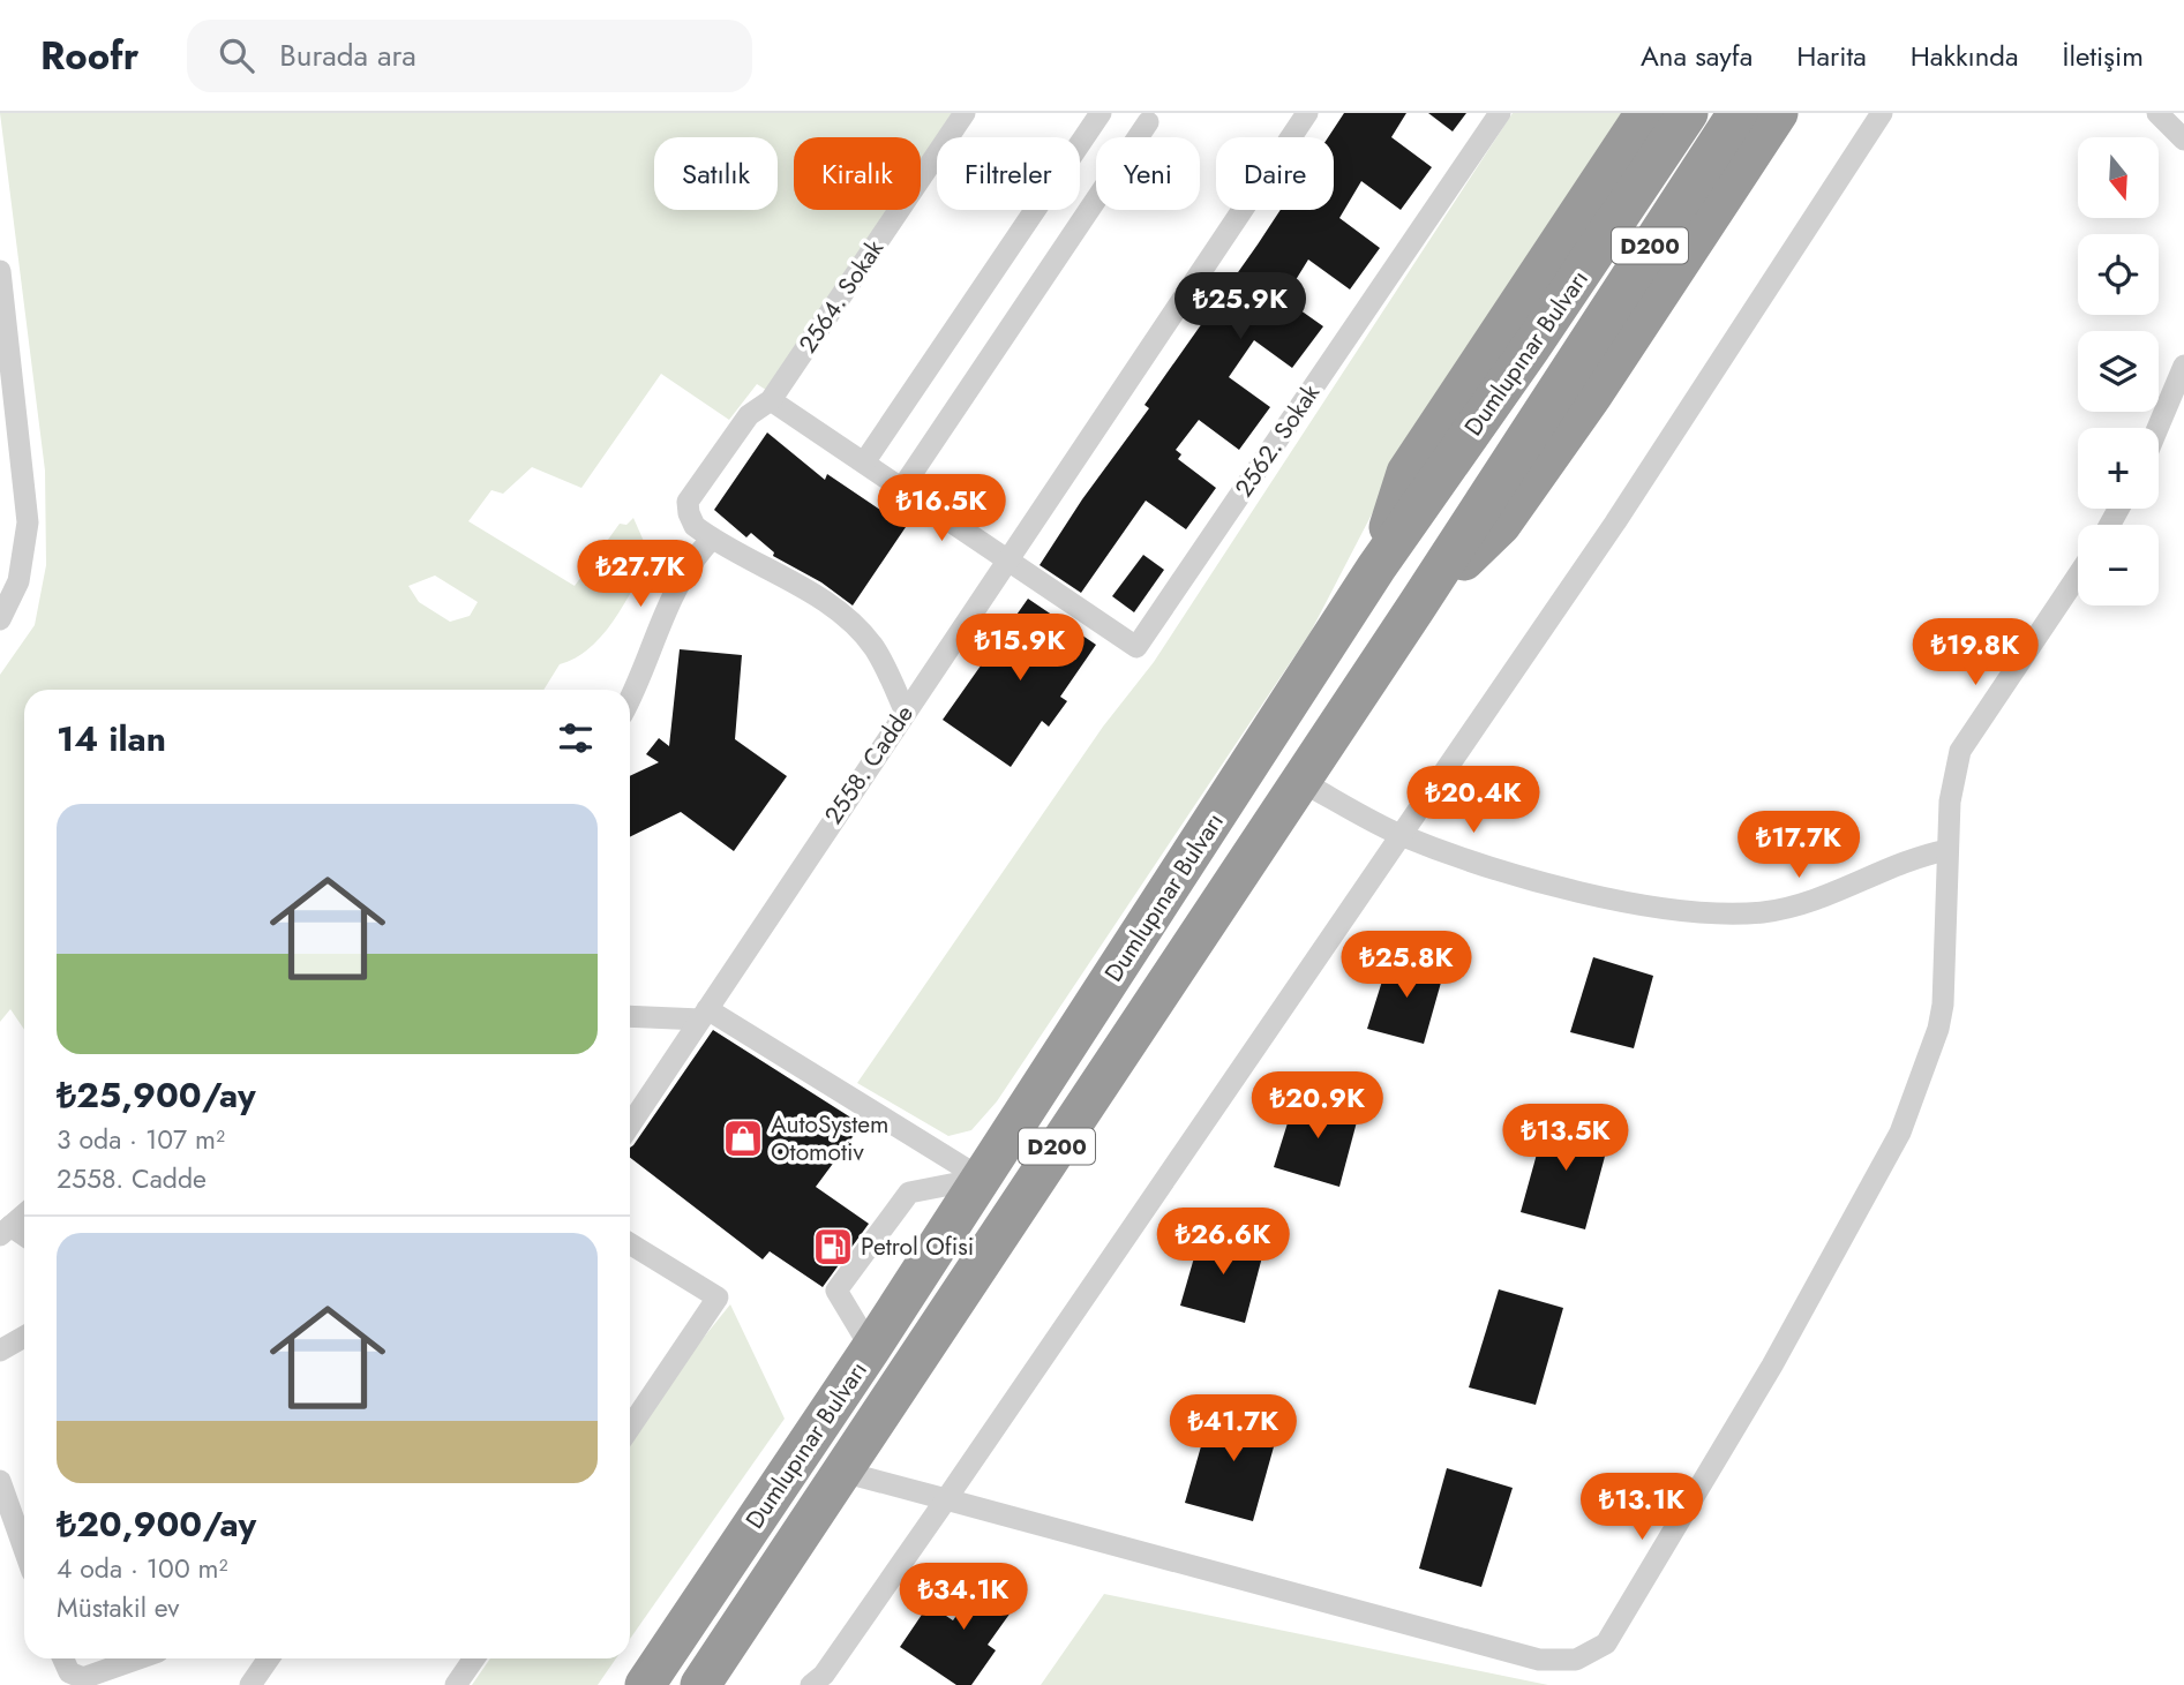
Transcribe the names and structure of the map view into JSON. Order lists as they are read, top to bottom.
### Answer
{
  "streets": {
    "highway": ["D200", "Dumlupınar Bulvarı"],
    "street": ["2564. Sokak", "2562. Sokak", "2558. Cadde"]
  },
  "crossings": [
    ["2562. Sokak", "2558. Cadde"]
  ],
  "places": {
    "shop": ["AutoSystem Otomotiv"],
    "fuel station": ["Petrol Ofisi"]
  },
  "north": "bottom",
  "page": {
    "header": "Roofr",
    "search": "Burada ara",
    "nav": [
      "Ana sayfa",
      "Harita",
      "Hakkında",
      "İletişim"
    ],
    "map_buttons": ["+", "−"],
    "chip": [
      "Satılık",
      "Kiralık",
      "Filtreler",
      "Yeni",
      "Daire"
    ],
    "price": [
      "₺25.9K",
      "₺16.5K",
      "₺27.7K",
      "₺15.9K",
      "₺19.8K",
      "₺20.4K",
      "₺17.7K",
      "₺25.8K",
      "₺20.9K",
      "₺13.5K",
      "₺26.6K",
      "₺41.7K",
      "₺13.1K",
      "₺34.1K"
    ],
    "heading": "14 ilan",
    "list": [
      {
        "name": "₺25,900/ay",
        "note": "3 oda · 107 m² · 2558. Cadde"
      },
      {
        "name": "₺20,900/ay",
        "note": "4 oda · 100 m² · Müstakil ev"
      }
    ]
  }
}
